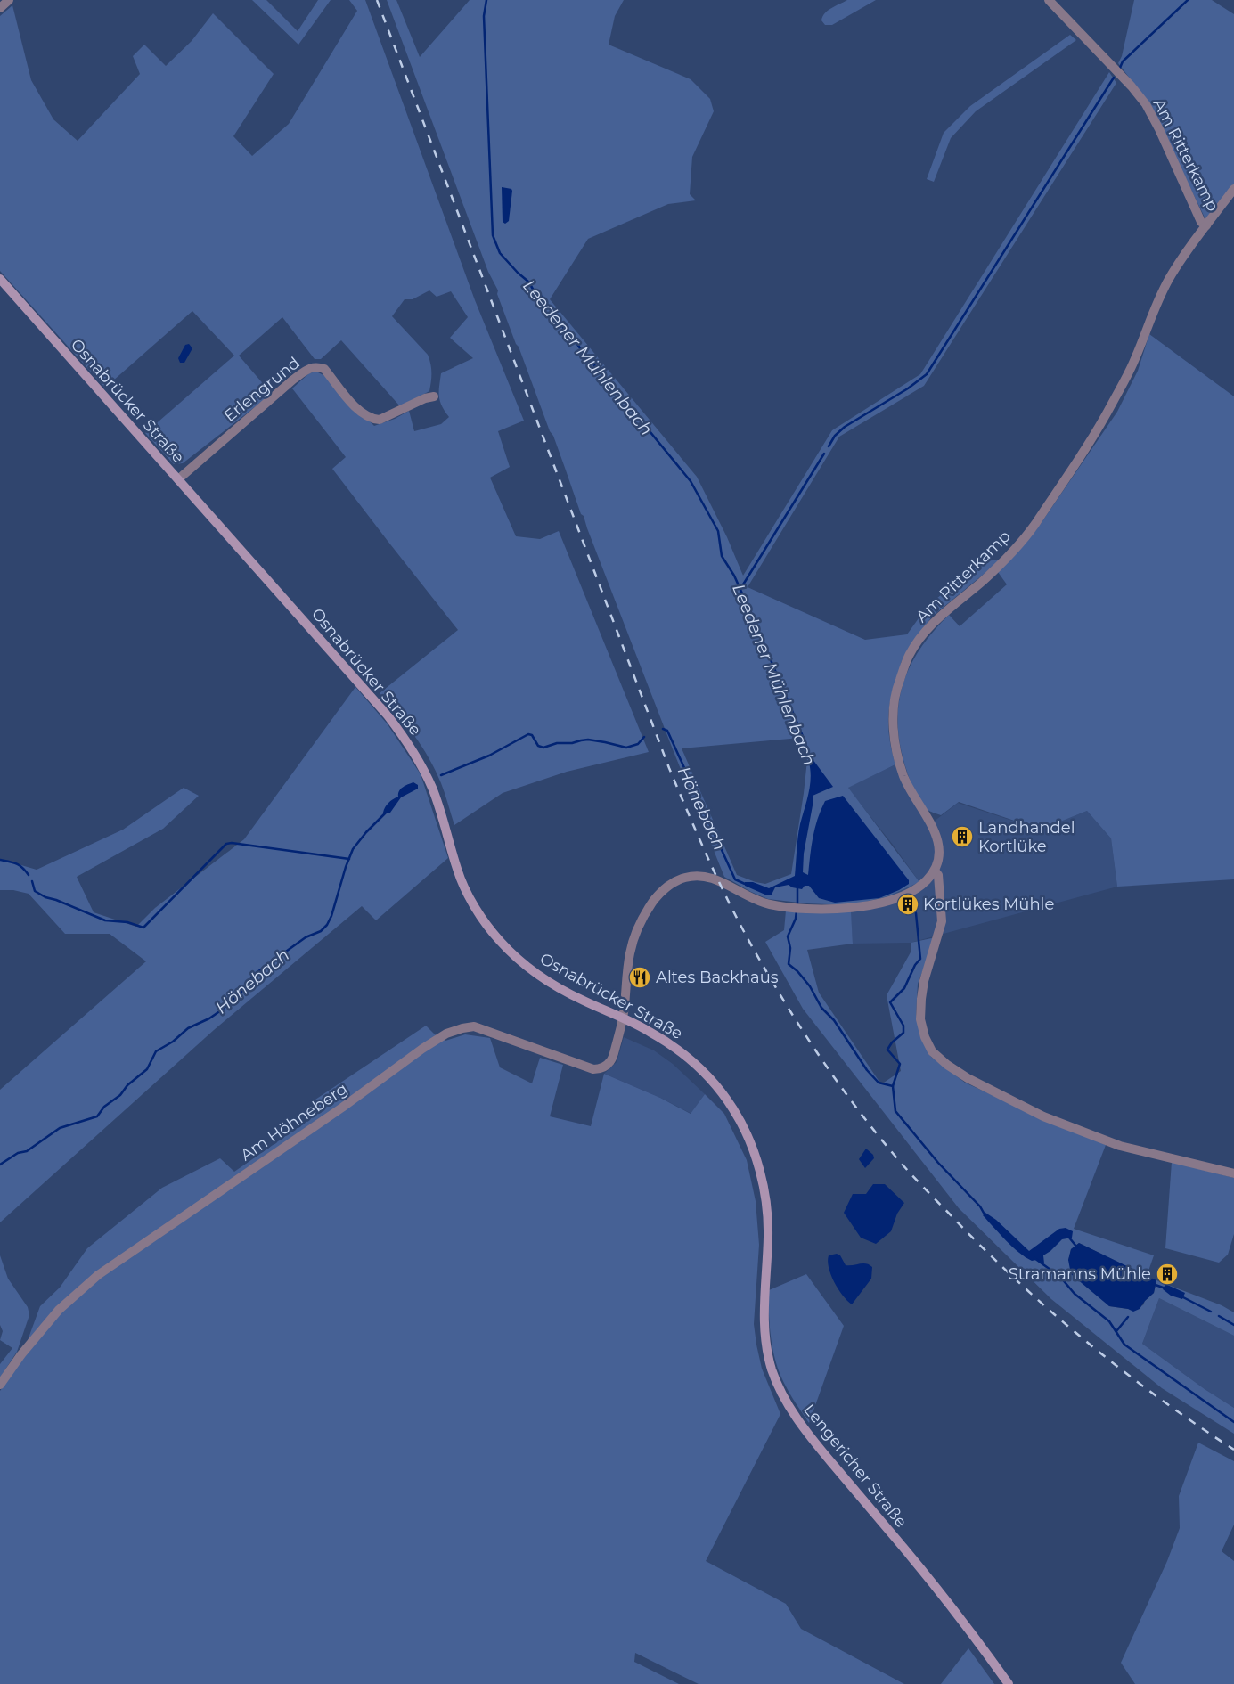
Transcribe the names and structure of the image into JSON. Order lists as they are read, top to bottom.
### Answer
{
  "streets": {
    "main road": ["Osnabrücker Straße", "Lengericher Straße"],
    "street": ["Am Ritterkamp", "Erlengrund", "Am Höhneberg"]
  },
  "crossings": [
    ["Erlengrund", "Osnabrücker Straße"],
    ["Osnabrücker Straße", "Am Höhneberg"],
    ["Osnabrücker Straße", "Lengericher Straße"]
  ],
  "water": ["Leedener Mühlenbach", "Hönebach"],
  "places": {
    "building": ["Landhandel Kortlüke", "Kortlükes Mühle", "Stramanns Mühle"],
    "restaurant": ["Altes Backhaus"]
  }
}
